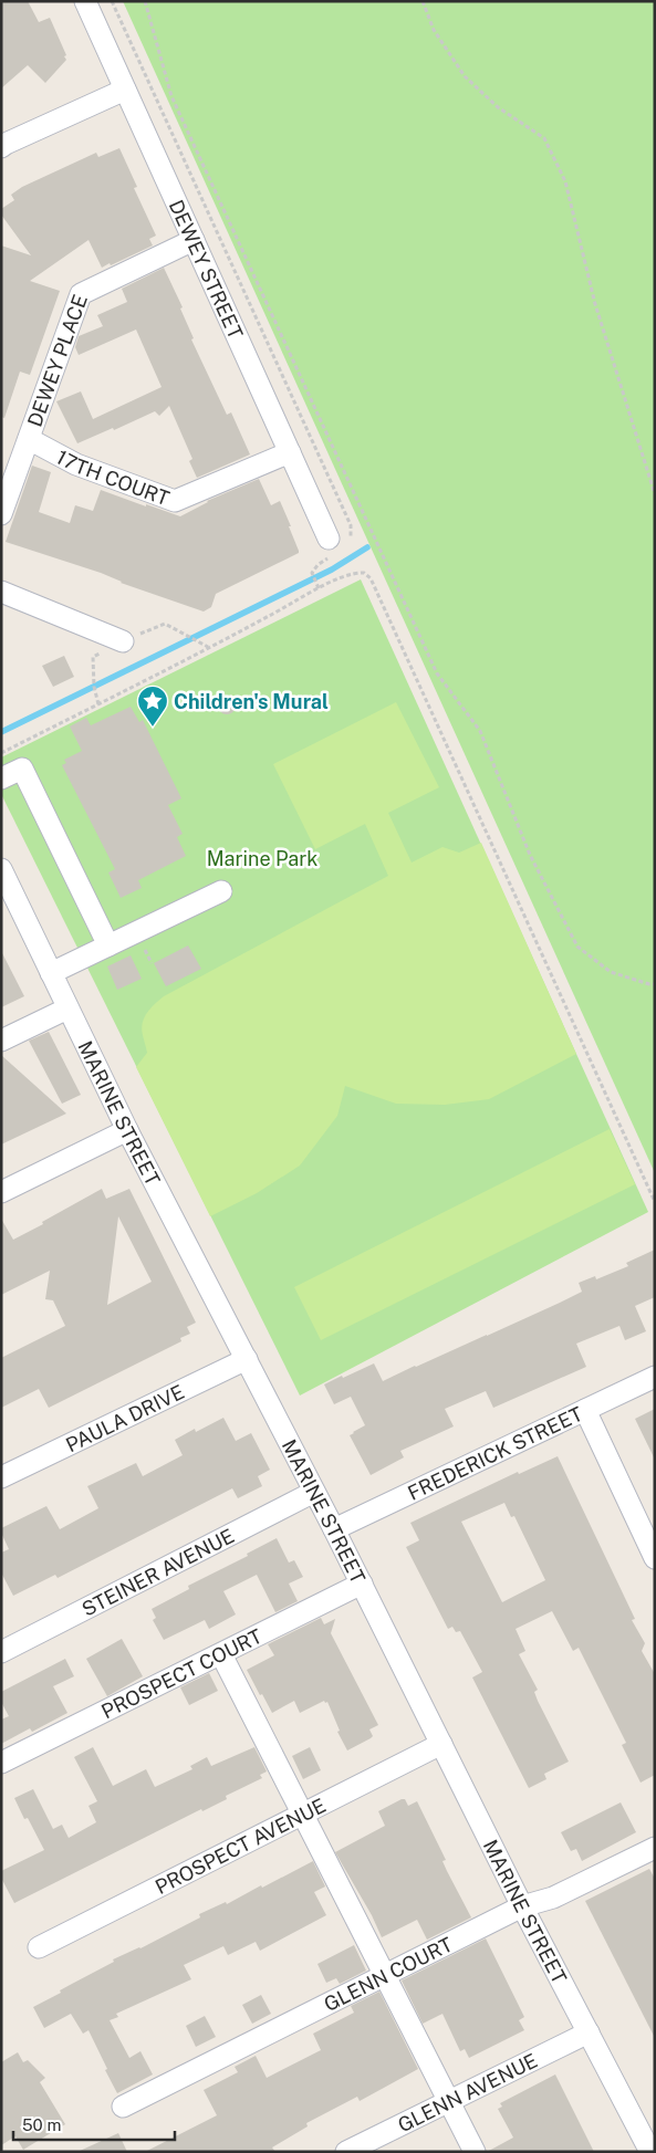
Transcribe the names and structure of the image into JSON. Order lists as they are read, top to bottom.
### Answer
{
  "streets": {
    "street": [
      "DEWEY STREET",
      "DEWEY PLACE",
      "17TH COURT",
      "MARINE STREET",
      "PAULA DRIVE",
      "FREDERICK STREET",
      "STEINER AVENUE",
      "PROSPECT COURT",
      "PROSPECT AVENUE",
      "GLENN COURT",
      "GLENN AVENUE"
    ]
  },
  "crossings": [
    ["DEWEY STREET", "DEWEY PLACE"],
    ["DEWEY STREET", "17TH COURT"],
    ["DEWEY PLACE", "17TH COURT"],
    ["MARINE STREET", "PAULA DRIVE"],
    ["MARINE STREET", "FREDERICK STREET"],
    ["MARINE STREET", "STEINER AVENUE"],
    ["MARINE STREET", "PROSPECT COURT"],
    ["MARINE STREET", "PROSPECT AVENUE"],
    ["MARINE STREET", "GLENN COURT"],
    ["MARINE STREET", "GLENN AVENUE"]
  ],
  "parks": ["Marine Park"],
  "places": {
    "place": ["Children's Mural"]
  },
  "scale_bar": "50 m"
}
